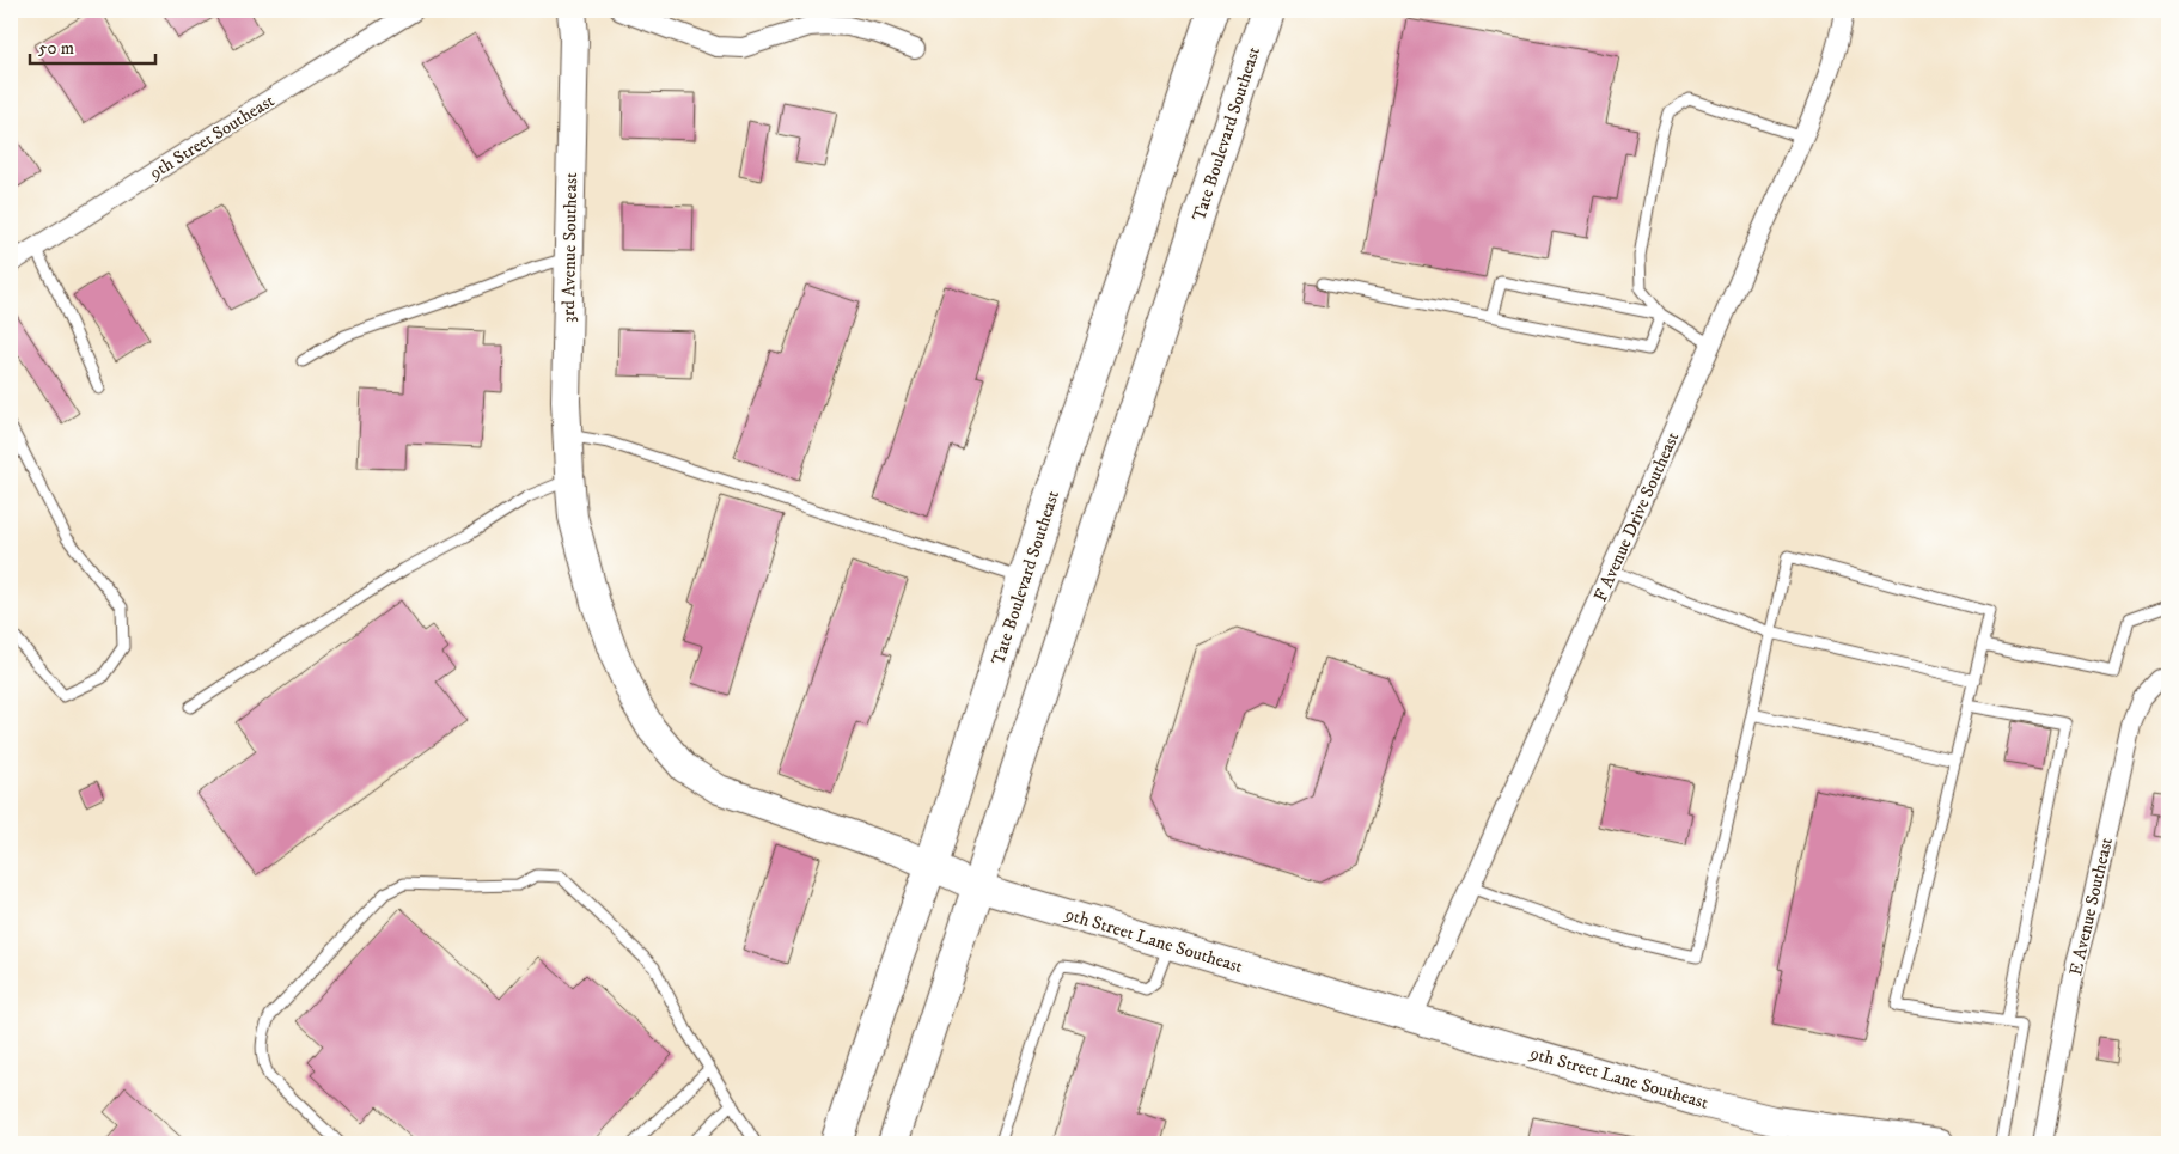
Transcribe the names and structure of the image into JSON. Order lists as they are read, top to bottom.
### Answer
{
  "streets": {
    "main road": ["Tate Boulevard Southeast"],
    "street": [
      "9th Street Southeast",
      "3rd Avenue Southeast",
      "F Avenue Drive Southeast",
      "E Avenue Southeast",
      "9th Street Lane Southeast"
    ]
  },
  "crossings": [
    ["Tate Boulevard Southeast", "9th Street Lane Southeast"],
    ["3rd Avenue Southeast", "9th Street Lane Southeast"],
    ["F Avenue Drive Southeast", "9th Street Lane Southeast"]
  ],
  "scale_bar": "50 m"
}
